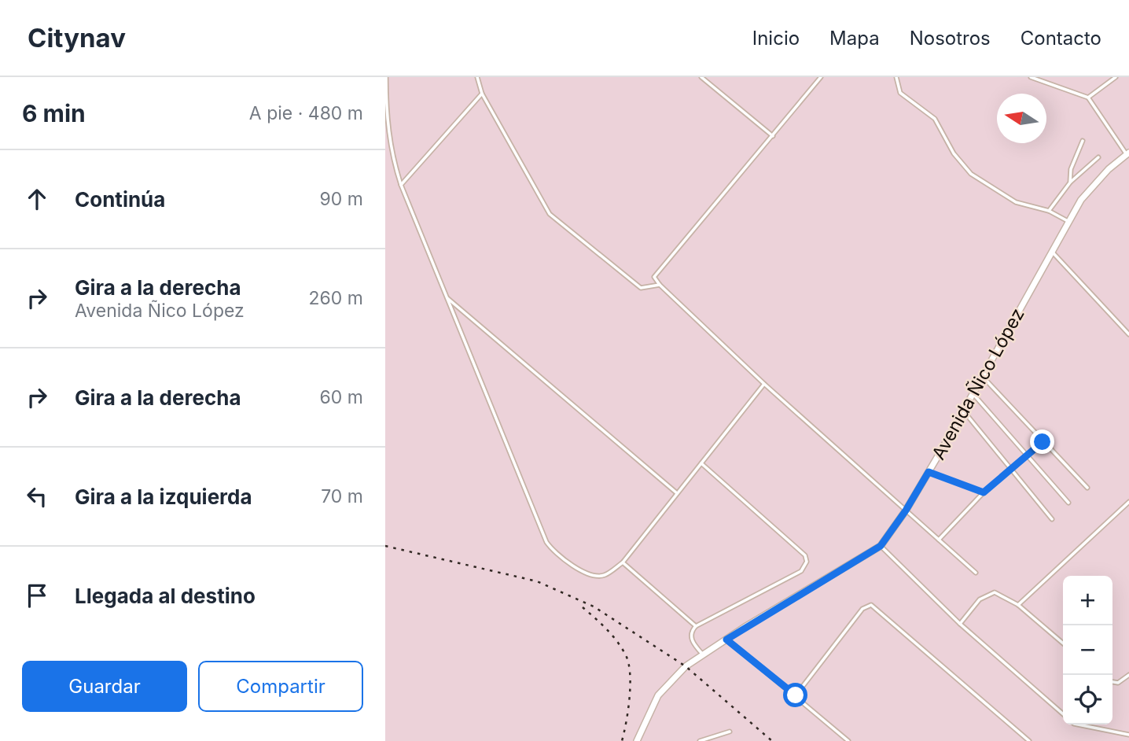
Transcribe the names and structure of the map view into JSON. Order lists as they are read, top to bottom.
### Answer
{
  "streets": {
    "street": ["Avenida Ñico López"]
  },
  "north": "left",
  "page": {
    "header": "Citynav",
    "nav": [
      "Inicio",
      "Mapa",
      "Nosotros",
      "Contacto"
    ],
    "heading": ["6 min", "A pie · 480 m"],
    "list": [
      ["Continúa", "90 m"],
      ["Gira a la derecha", "Avenida Ñico López", "260 m"],
      ["Gira a la derecha", "60 m"],
      ["Gira a la izquierda", "70 m"],
      "Llegada al destino"
    ],
    "map_buttons": ["+", "−"],
    "buttons": ["Guardar", "Compartir"]
  }
}
